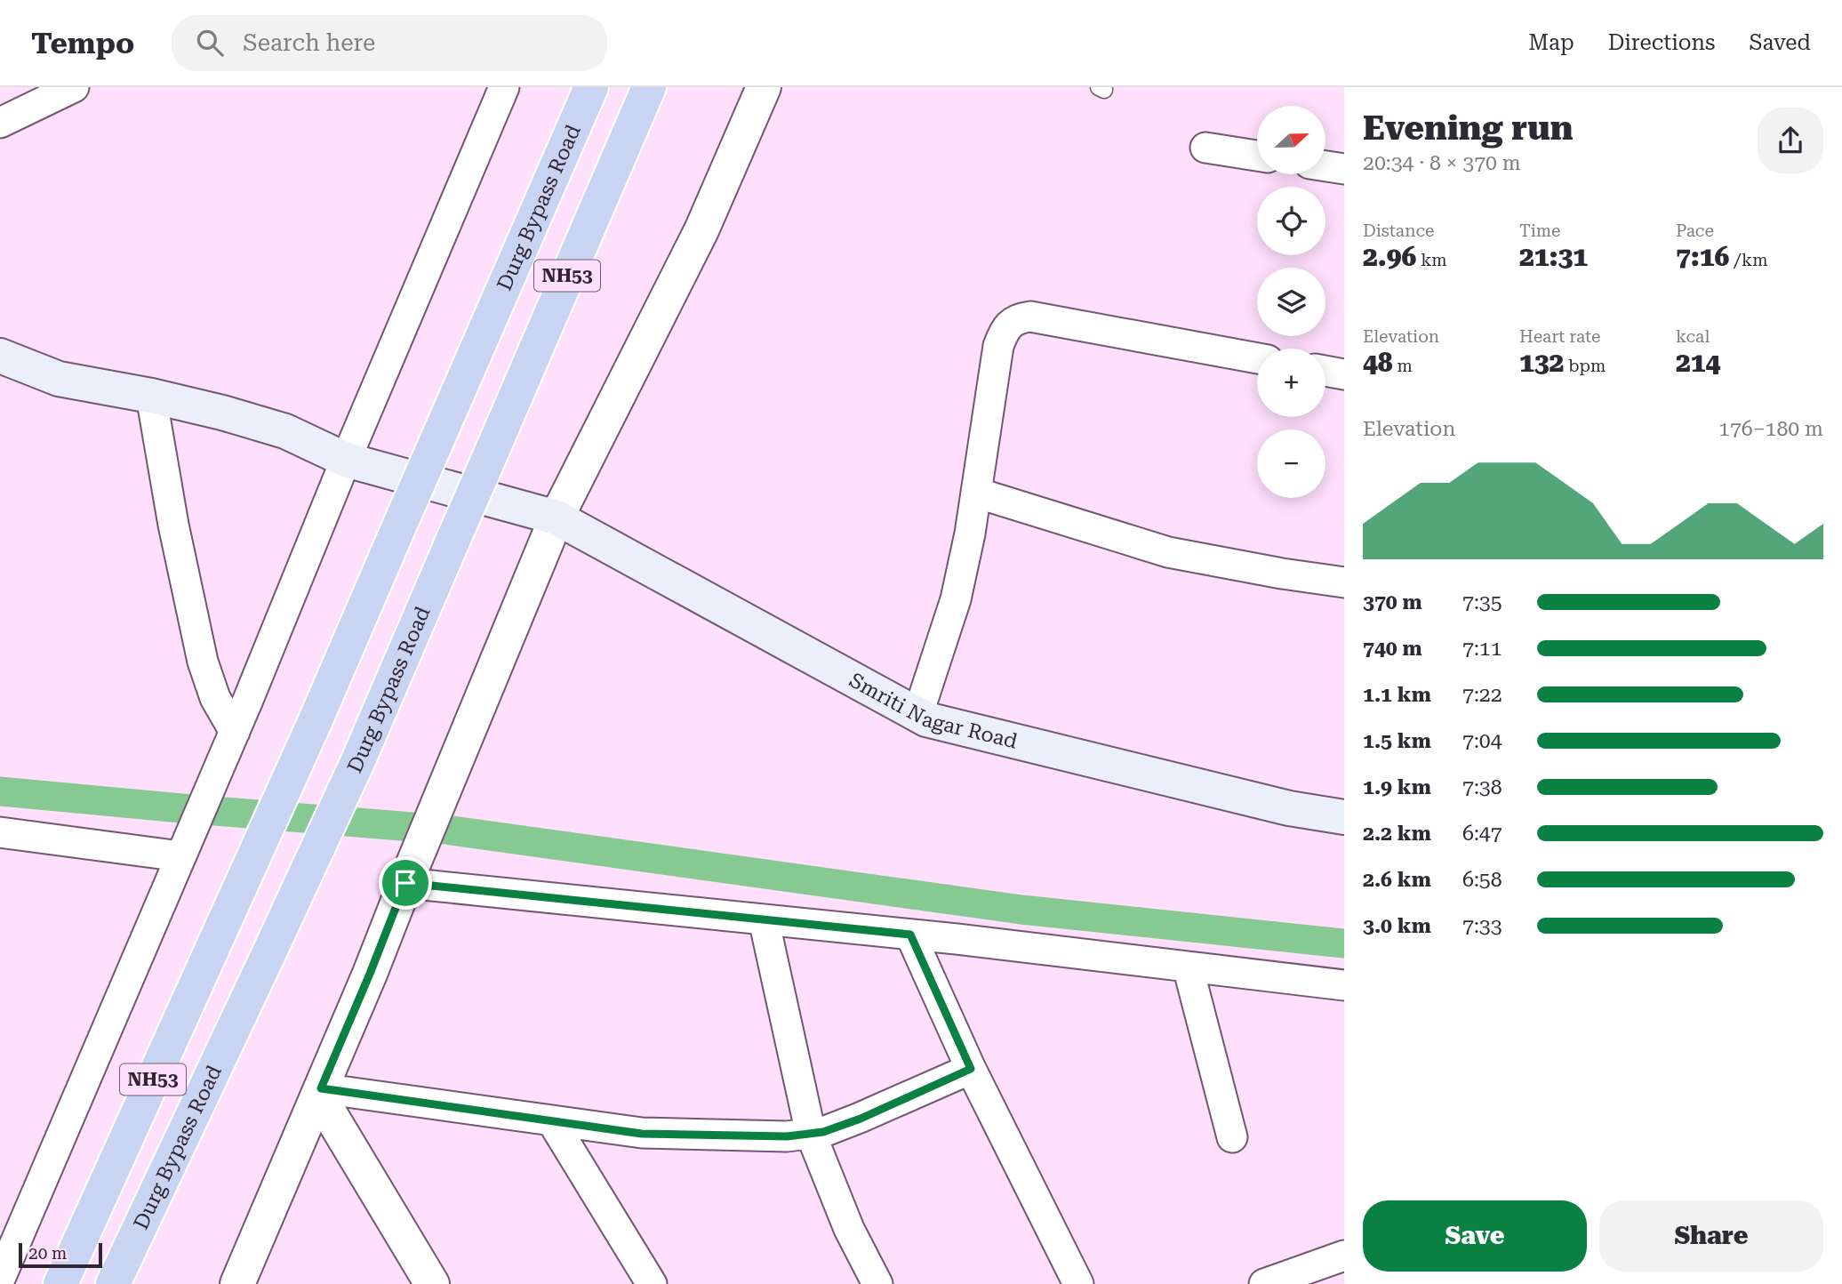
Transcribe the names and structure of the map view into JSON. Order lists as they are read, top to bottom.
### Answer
{
  "streets": {
    "highway": ["Durg Bypass Road", "NH53"],
    "main road": ["Smriti Nagar Road"]
  },
  "scale_bar": "20 m",
  "north": "right",
  "page": {
    "header": "Tempo",
    "search": "Search here",
    "nav": ["Map", "Directions", "Saved"],
    "heading": ["Evening run", "20:34 · 8 × 370 m"],
    "map_buttons": ["+", "−"],
    "stats": [
      ["Distance", "2.96 km"],
      ["Time", "21:31"],
      ["Pace", "7:16 /km"],
      ["Elevation", "48 m"],
      ["Heart rate", "132 bpm"],
      ["kcal", "214"]
    ],
    "chart": ["Elevation", "176–180 m"],
    "list": [
      {
        "name": "370 m",
        "note": "7:35"
      },
      {
        "name": "740 m",
        "note": "7:11"
      },
      {
        "name": "1.1 km",
        "note": "7:22"
      },
      {
        "name": "1.5 km",
        "note": "7:04"
      },
      {
        "name": "1.9 km",
        "note": "7:38"
      },
      {
        "name": "2.2 km",
        "note": "6:47"
      },
      {
        "name": "2.6 km",
        "note": "6:58"
      },
      {
        "name": "3.0 km",
        "note": "7:33"
      }
    ],
    "buttons": ["Save", "Share"],
    "scale": "20 m"
  }
}
